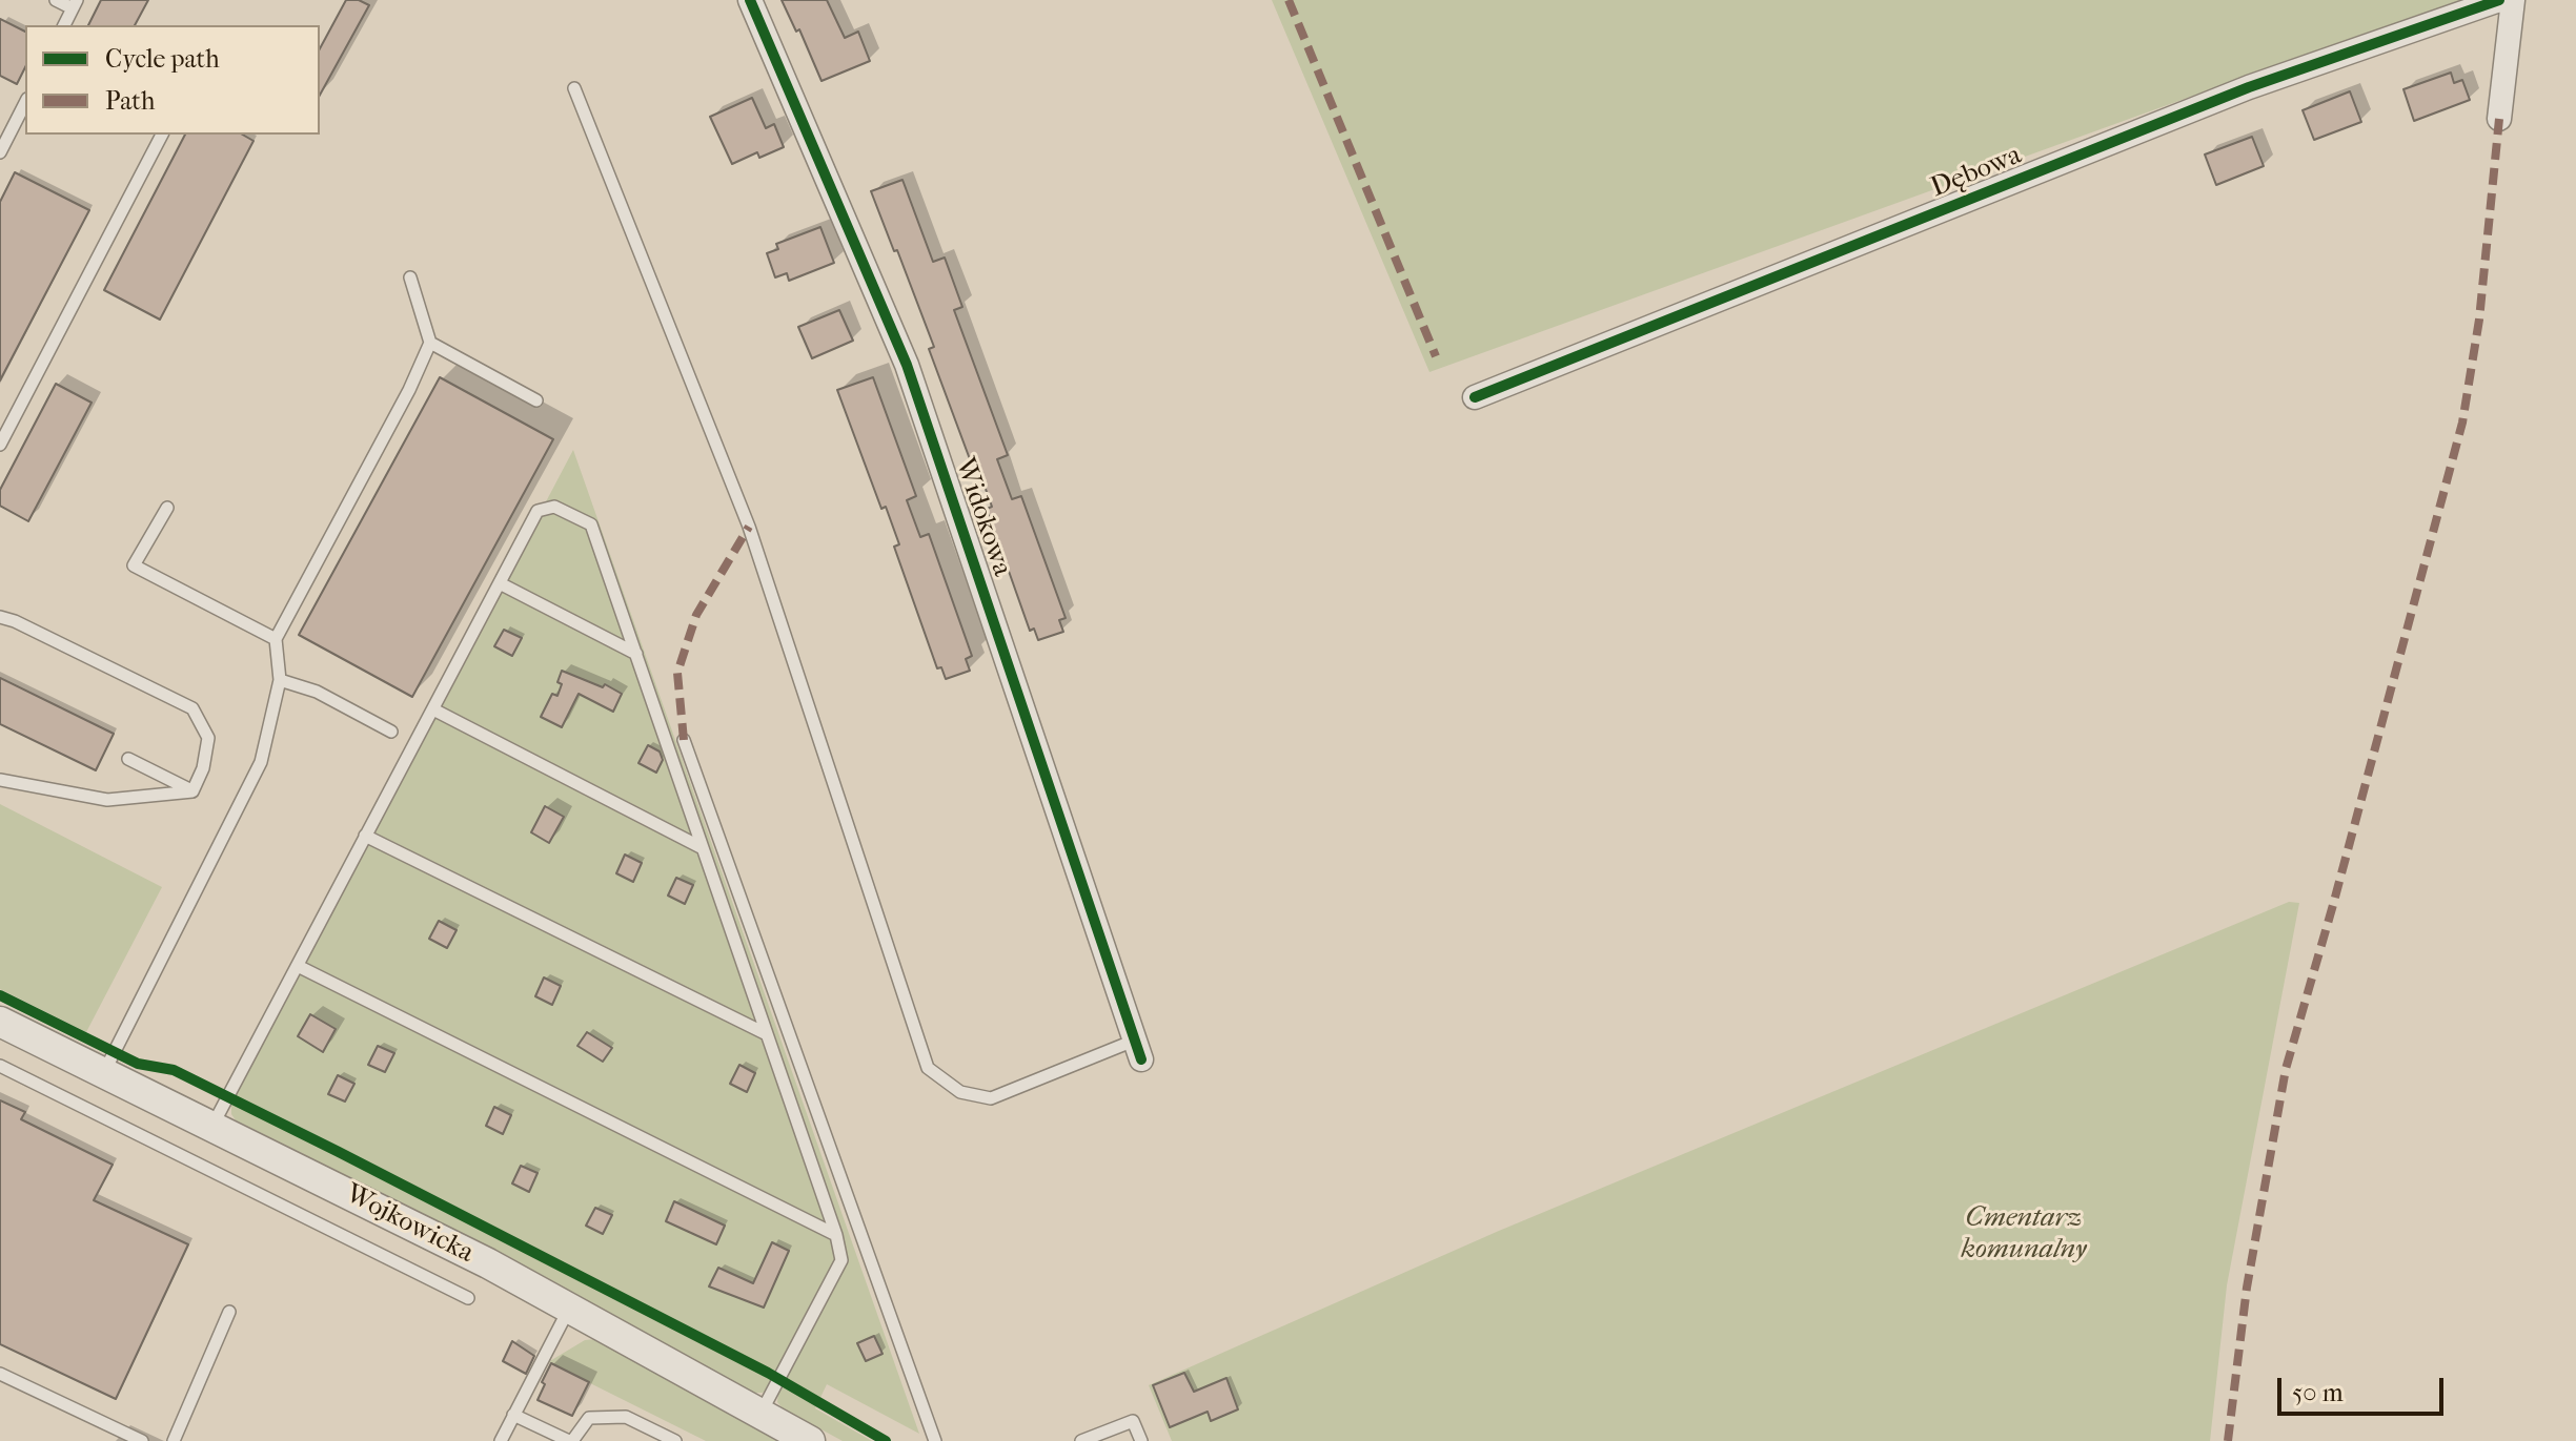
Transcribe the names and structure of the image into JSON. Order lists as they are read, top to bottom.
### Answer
{
  "streets": {
    "street": ["Dębowa", "Widokowa", "Wojkowicka"]
  },
  "parks": ["Cmentarz komunalny"],
  "legend": ["Cycle path", "Path"],
  "scale_bar": "50 m"
}
